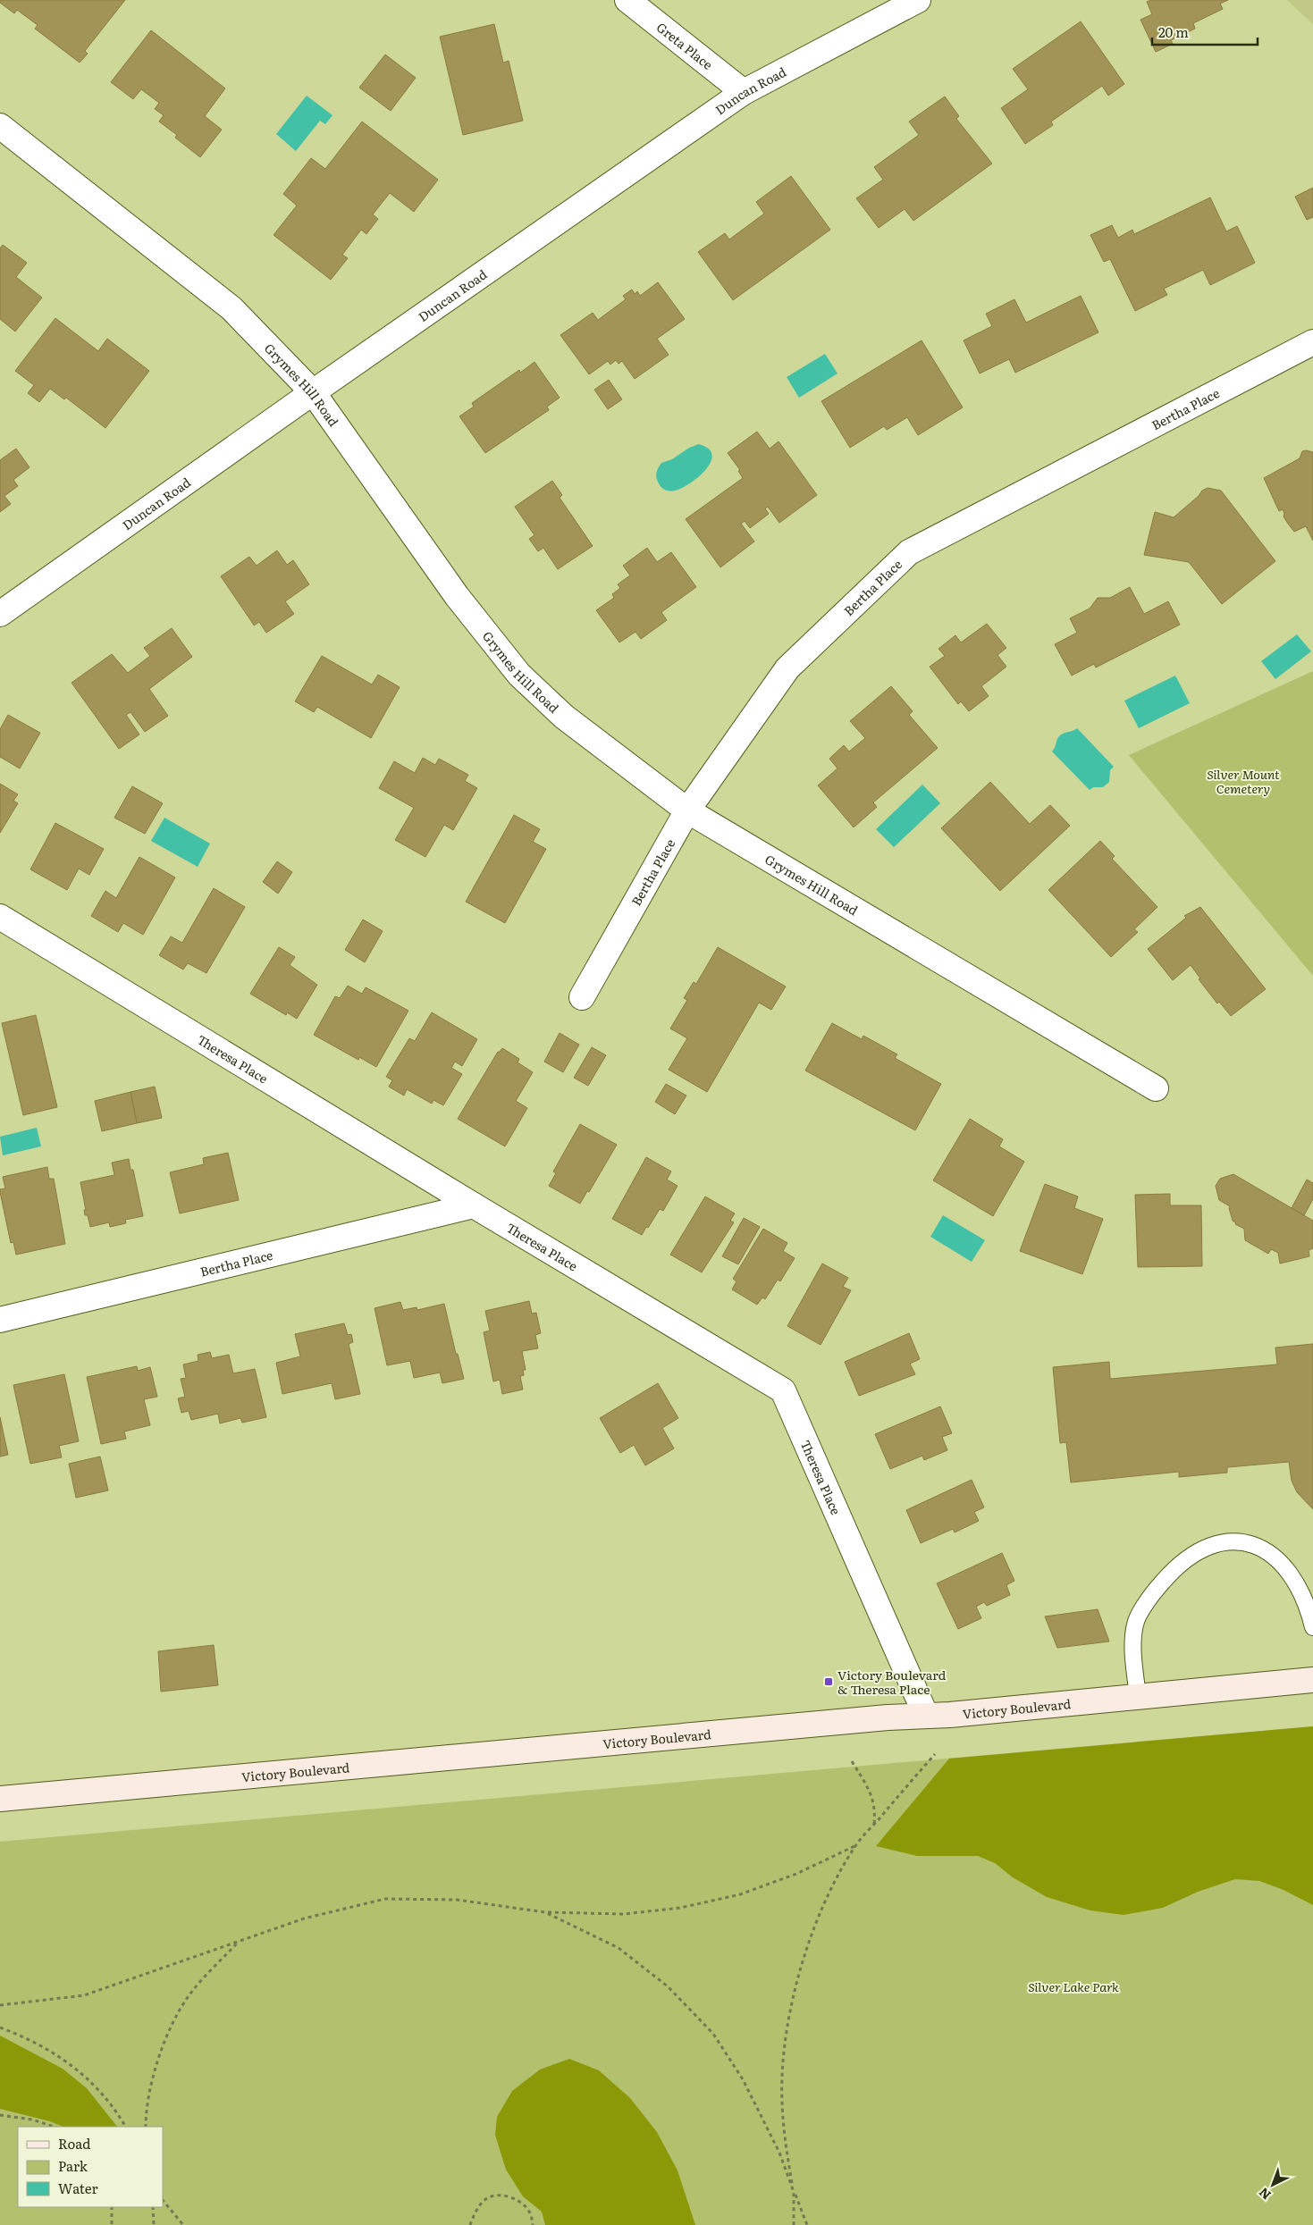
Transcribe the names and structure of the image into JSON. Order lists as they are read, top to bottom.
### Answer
{
  "streets": {
    "main road": ["Victory Boulevard"],
    "street": [
      "Greta Place",
      "Duncan Road",
      "Grymes Hill Road",
      "Bertha Place",
      "Theresa Place"
    ]
  },
  "crossings": [
    ["Greta Place", "Duncan Road"],
    ["Duncan Road", "Grymes Hill Road"],
    ["Grymes Hill Road", "Bertha Place"],
    ["Bertha Place", "Theresa Place"],
    ["Theresa Place", "Victory Boulevard"]
  ],
  "parks": ["Silver Mount Cemetery", "Silver Lake Park"],
  "places": {
    "transit": ["Victory Boulevard & Theresa Place"]
  },
  "legend": ["Road", "Park", "Water"],
  "scale_bar": "20 m",
  "north": "bottom left"
}
